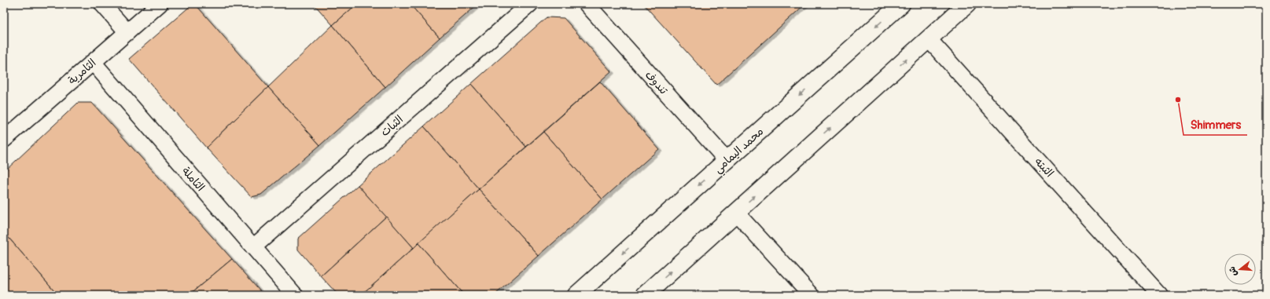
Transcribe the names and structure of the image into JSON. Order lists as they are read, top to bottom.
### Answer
{
  "streets": {
    "street": [
      "الثامرية",
      "تندوف",
      "الثبات",
      "محمد اليمامي",
      "الثبته",
      "الثاملة"
    ]
  },
  "crossings": [
    ["الثامرية", "الثاملة"],
    ["تندوف", "محمد اليمامي"],
    ["الثبات", "الثاملة"]
  ],
  "places": ["Shimmers"],
  "north": "left"
}
